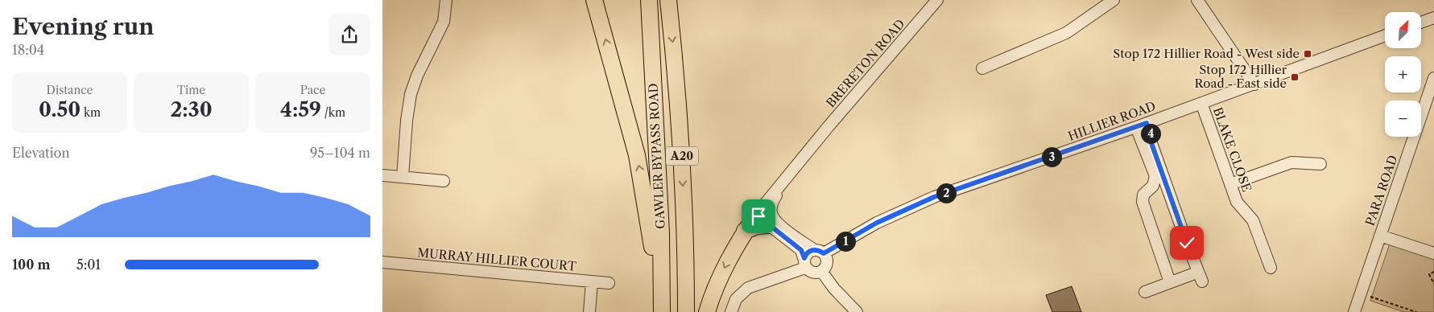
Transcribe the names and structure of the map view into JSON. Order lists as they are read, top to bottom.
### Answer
{
  "streets": {
    "highway": ["GAWLER BYPASS ROAD", "A20"],
    "street": [
      "BRERETON ROAD",
      "HILLIER ROAD",
      "BLAKE CLOSE",
      "PARA ROAD",
      "MURRAY HILLIER COURT"
    ]
  },
  "crossings": [
    ["BRERETON ROAD", "HILLIER ROAD"],
    ["HILLIER ROAD", "BLAKE CLOSE"]
  ],
  "places": {
    "transit": ["Stop 172 Hillier Road - West side", "Stop 172 Hillier Road - East side"]
  },
  "north": "top right",
  "page": {
    "heading": ["Evening run", "18:04"],
    "map_buttons": ["+", "−"],
    "stats": [
      ["Distance", "0.50 km"],
      ["Time", "2:30"],
      ["Pace", "4:59 /km"]
    ],
    "pins": [
      "4",
      "3",
      "2",
      "1"
    ],
    "chart": ["Elevation", "95–104 m"],
    "list": [
      {
        "name": "100 m",
        "note": "5:01"
      }
    ]
  }
}
